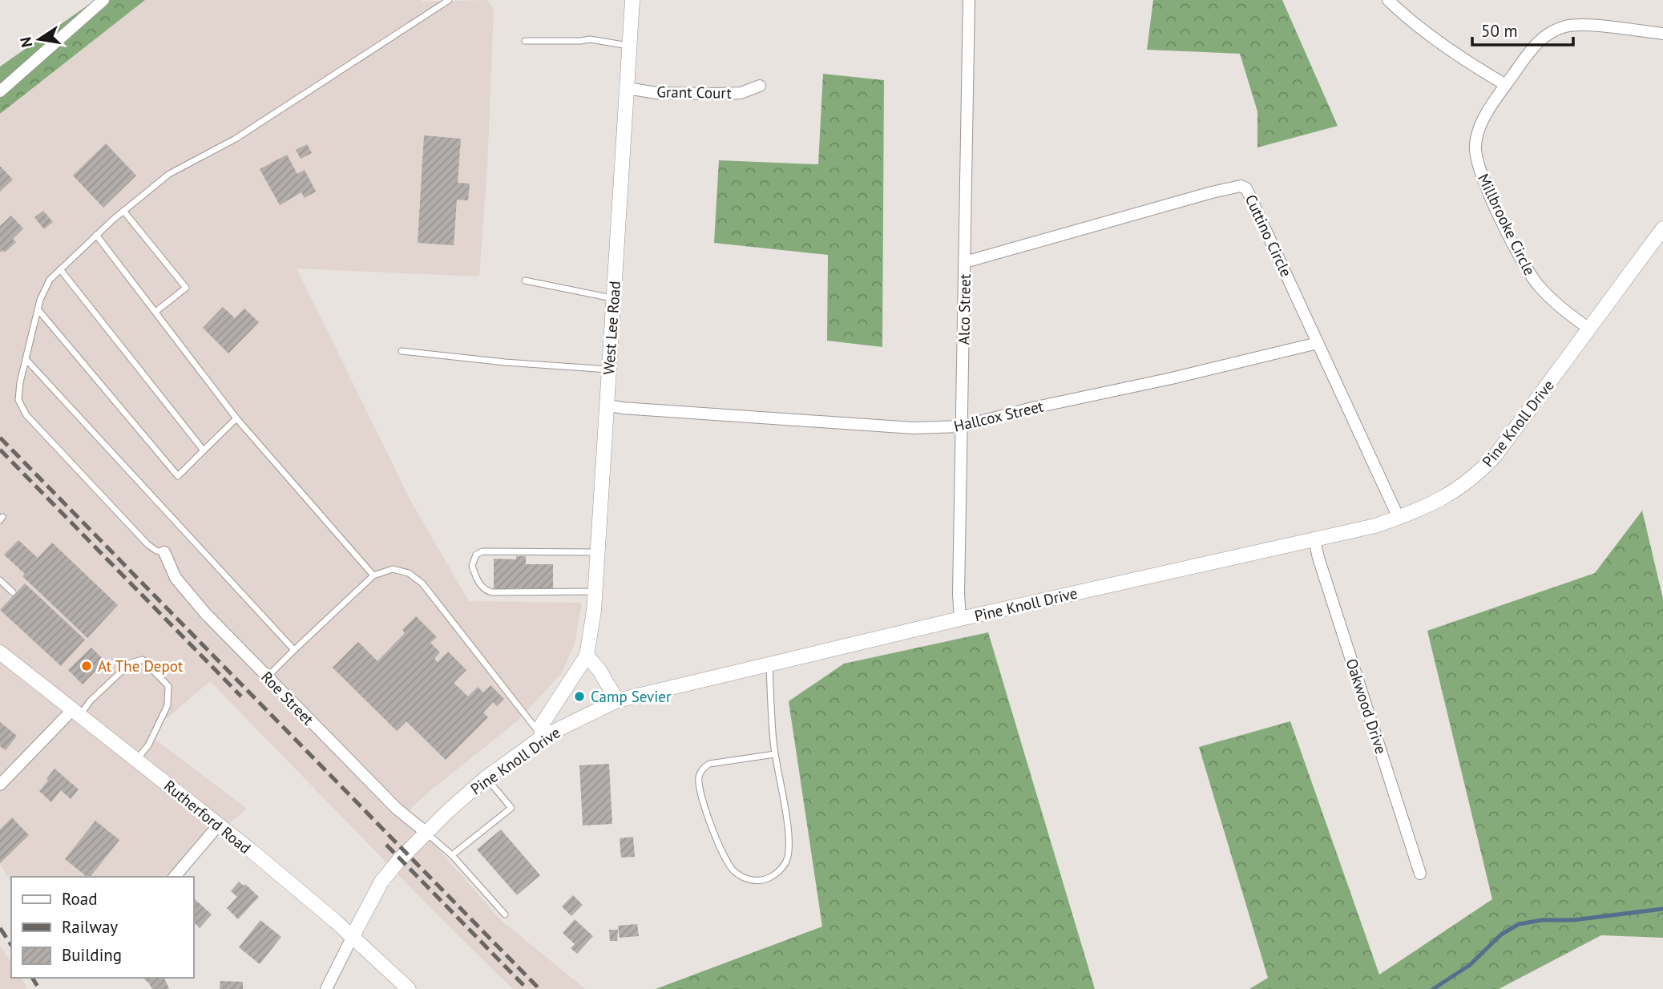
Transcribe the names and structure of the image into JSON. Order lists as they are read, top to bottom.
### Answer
{
  "streets": {
    "street": [
      "Grant Court",
      "Millbrooke Circle",
      "Cuttino Circle",
      "Alco Street",
      "West Lee Road",
      "Hallcox Street",
      "Pine Knoll Drive",
      "Roe Street",
      "Oakwood Drive",
      "Rutherford Road"
    ]
  },
  "crossings": [
    ["Grant Court", "West Lee Road"],
    ["Millbrooke Circle", "Pine Knoll Drive"],
    ["Cuttino Circle", "Alco Street"],
    ["Cuttino Circle", "Hallcox Street"],
    ["Cuttino Circle", "Pine Knoll Drive"],
    ["Alco Street", "Hallcox Street"],
    ["Alco Street", "Pine Knoll Drive"],
    ["West Lee Road", "Hallcox Street"],
    ["West Lee Road", "Pine Knoll Drive"],
    ["Pine Knoll Drive", "Roe Street"],
    ["Pine Knoll Drive", "Oakwood Drive"],
    ["Pine Knoll Drive", "Rutherford Road"]
  ],
  "places": ["At The Depot", "Camp Sevier"],
  "legend": ["Road", "Railway", "Building"],
  "scale_bar": "50 m",
  "north": "left"
}
